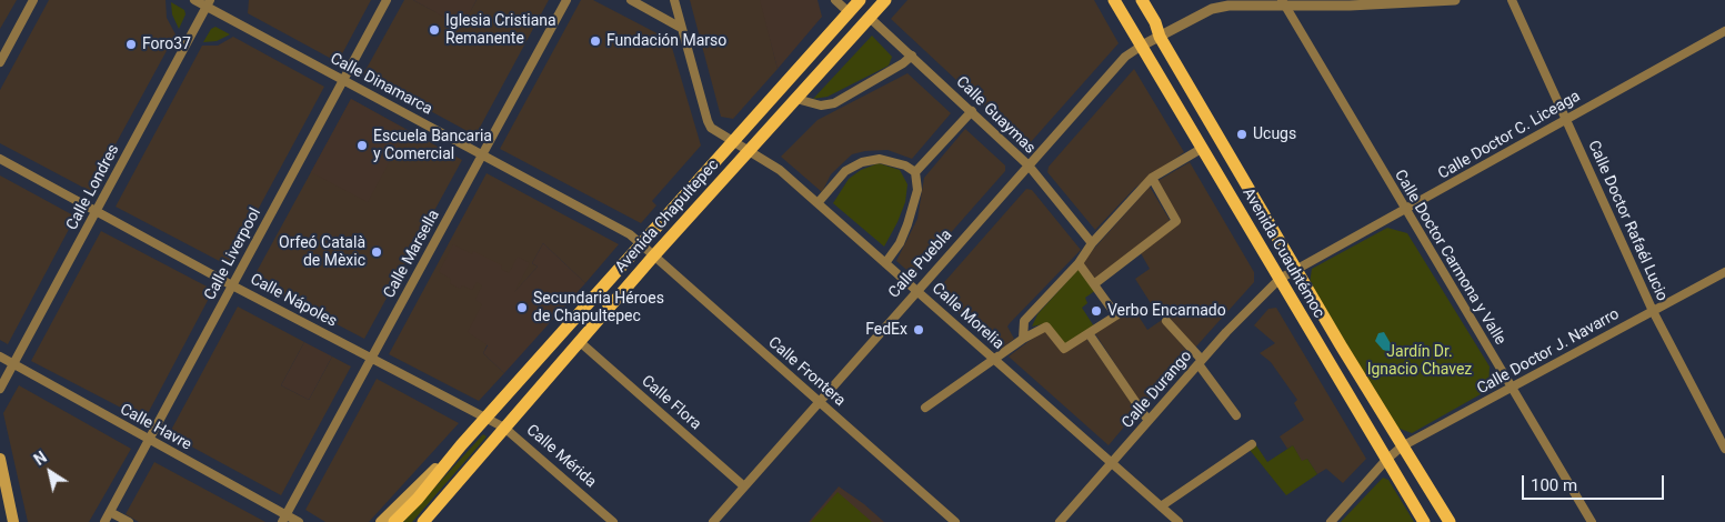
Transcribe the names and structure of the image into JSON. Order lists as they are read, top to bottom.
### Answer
{
  "streets": {
    "main road": ["Avenida Chapultepec", "Avenida Cuauhtémoc"],
    "street": [
      "Calle Dinamarca",
      "Calle Guaymas",
      "Calle Doctor C. Liceaga",
      "Calle Londres",
      "Calle Doctor Rafaél Lucio",
      "Calle Liverpool",
      "Calle Marsella",
      "Calle Doctor Carmona y Valle",
      "Calle Puebla",
      "Calle Nápoles",
      "Calle Morelia",
      "Calle Doctor J. Navarro",
      "Calle Frontera",
      "Calle Durango",
      "Calle Flora",
      "Calle Havre",
      "Calle Mérida"
    ]
  },
  "crossings": [
    ["Calle Dinamarca", "Calle Londres"],
    ["Calle Dinamarca", "Avenida Chapultepec"],
    ["Calle Dinamarca", "Calle Liverpool"],
    ["Calle Dinamarca", "Calle Marsella"],
    ["Calle Dinamarca", "Calle Frontera"],
    ["Calle Guaymas", "Avenida Chapultepec"],
    ["Calle Guaymas", "Calle Puebla"],
    ["Calle Doctor C. Liceaga", "Calle Doctor Rafaél Lucio"],
    ["Calle Doctor C. Liceaga", "Avenida Cuauhtémoc"],
    ["Calle Doctor C. Liceaga", "Calle Doctor Carmona y Valle"],
    ["Calle Doctor C. Liceaga", "Calle Durango"],
    ["Calle Londres", "Calle Nápoles"],
    ["Calle Londres", "Calle Havre"],
    ["Avenida Chapultepec", "Calle Nápoles"],
    ["Avenida Chapultepec", "Calle Morelia"],
    ["Avenida Chapultepec", "Calle Frontera"],
    ["Avenida Chapultepec", "Calle Flora"],
    ["Avenida Chapultepec", "Calle Mérida"],
    ["Calle Doctor Rafaél Lucio", "Calle Doctor J. Navarro"],
    ["Avenida Cuauhtémoc", "Calle Puebla"],
    ["Avenida Cuauhtémoc", "Calle Doctor J. Navarro"],
    ["Avenida Cuauhtémoc", "Calle Durango"],
    ["Calle Liverpool", "Calle Nápoles"],
    ["Calle Liverpool", "Calle Havre"],
    ["Calle Marsella", "Calle Nápoles"],
    ["Calle Marsella", "Calle Havre"],
    ["Calle Doctor Carmona y Valle", "Calle Doctor J. Navarro"],
    ["Calle Puebla", "Calle Morelia"],
    ["Calle Puebla", "Calle Frontera"],
    ["Calle Puebla", "Calle Flora"],
    ["Calle Nápoles", "Calle Mérida"],
    ["Calle Morelia", "Calle Durango"]
  ],
  "parks": ["Jardín Dr. Ignacio Chavez"],
  "places": [
    "Iglesia Cristiana Remanente",
    "Fundación Marso",
    "Foro37",
    "Ucugs",
    "Escuela Bancaria y Comercial",
    "Orfeó Català de Mèxic",
    "Secundaria Héroes de Chapultepec",
    "Verbo Encarnado",
    "FedEx"
  ],
  "scale_bar": "100 m",
  "north": "top left"
}
